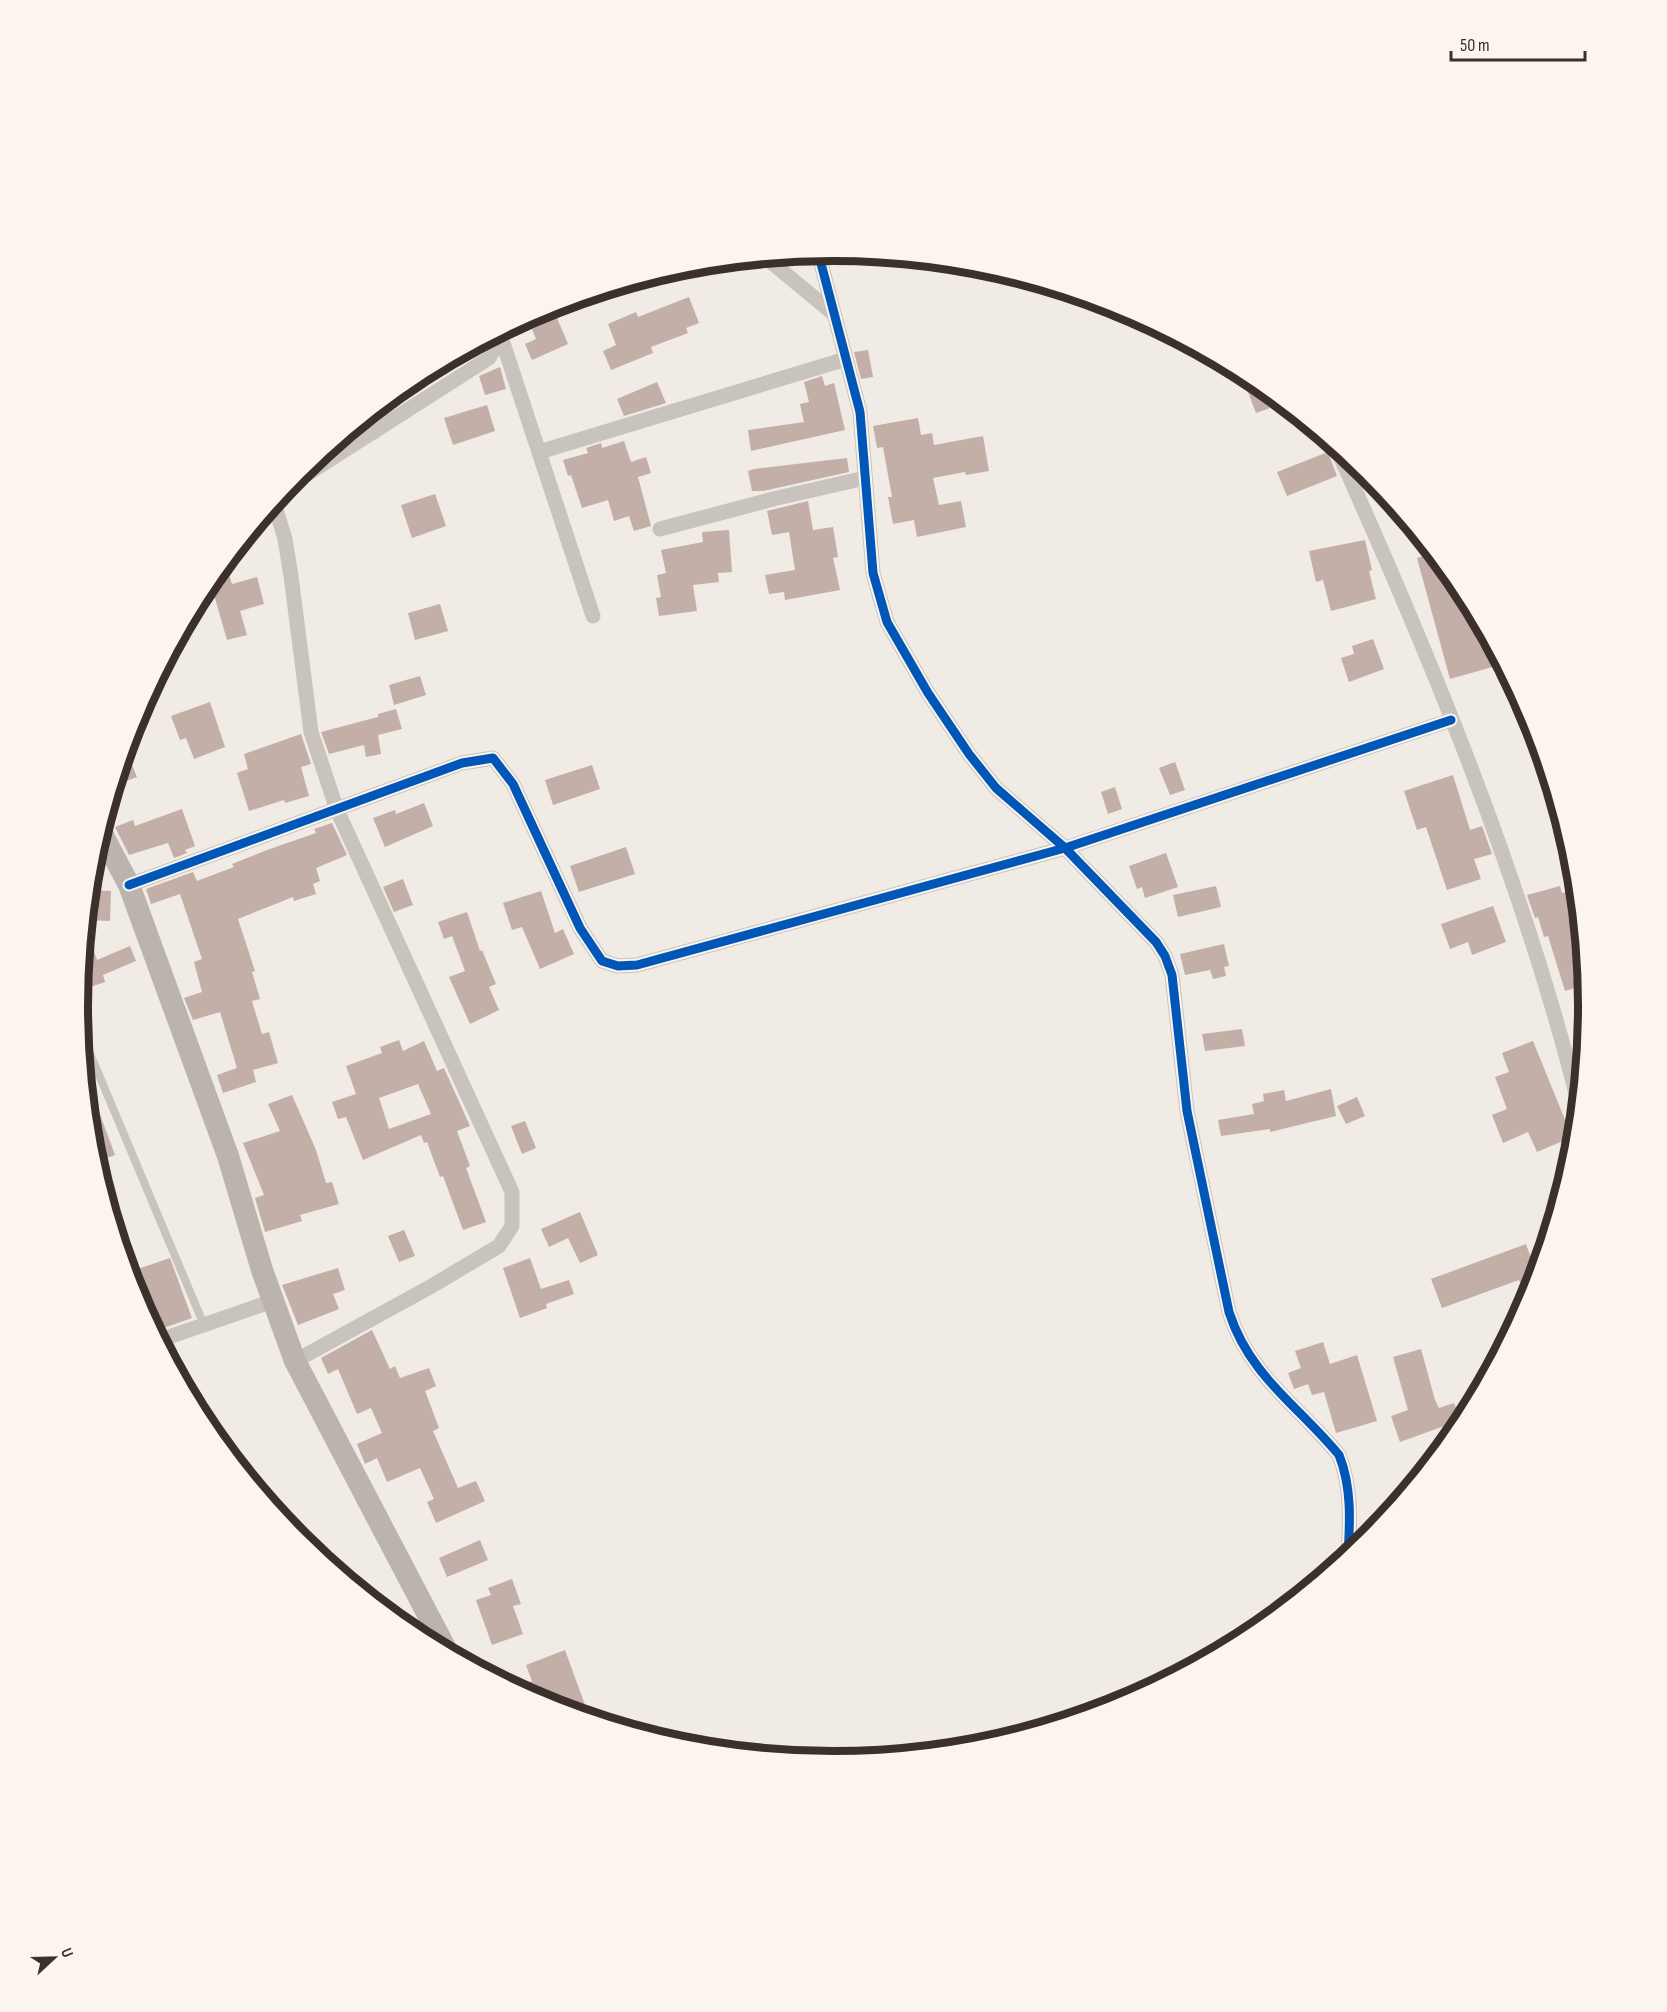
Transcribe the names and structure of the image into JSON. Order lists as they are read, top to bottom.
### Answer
{
  "scale_bar": "50 m",
  "north": "right"
}
